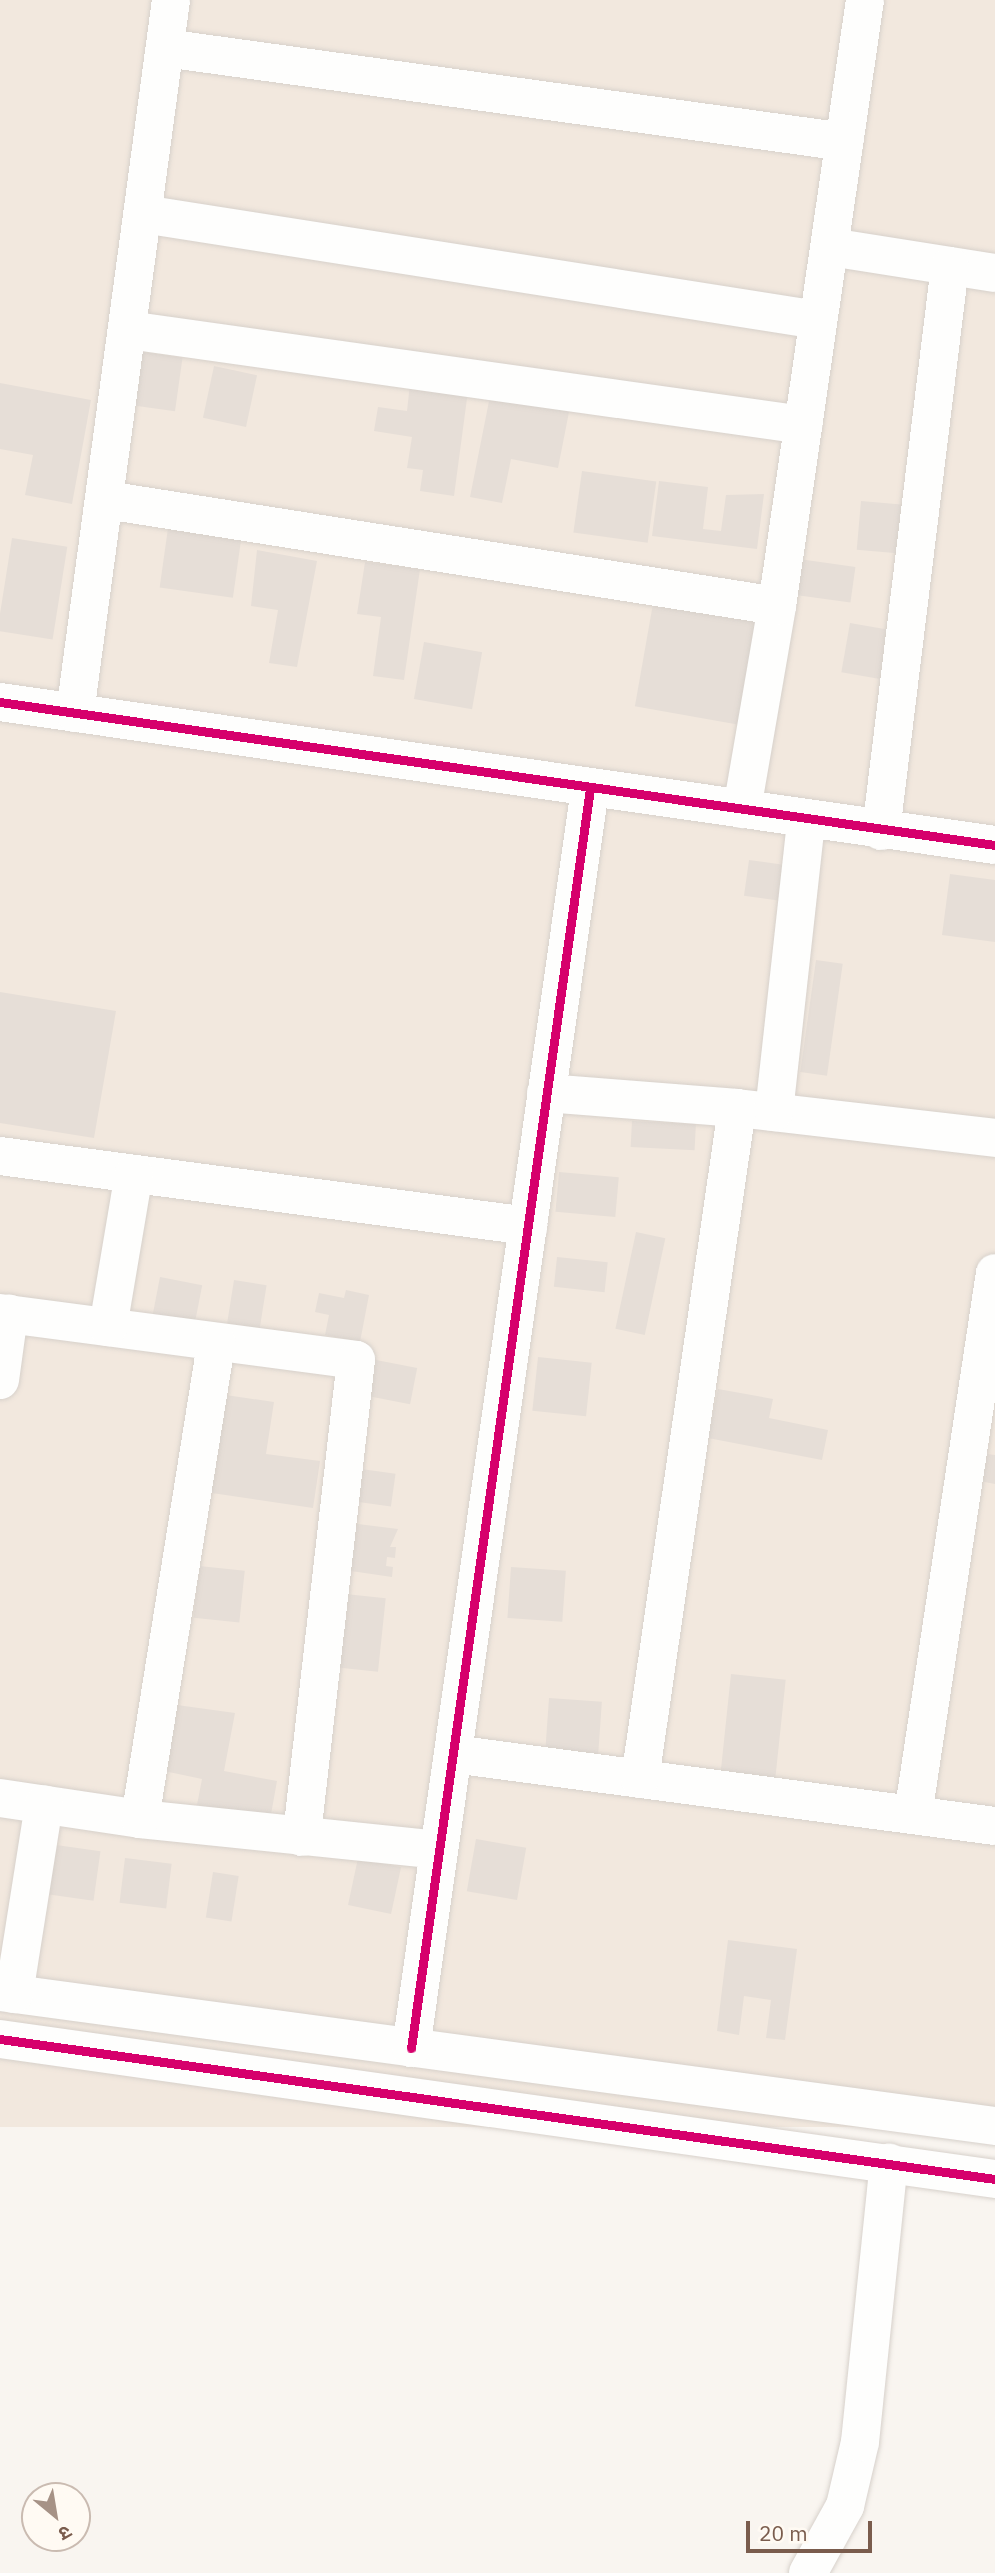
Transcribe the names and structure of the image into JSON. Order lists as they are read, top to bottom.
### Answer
{
  "scale_bar": "20 m",
  "north": "bottom right"
}
